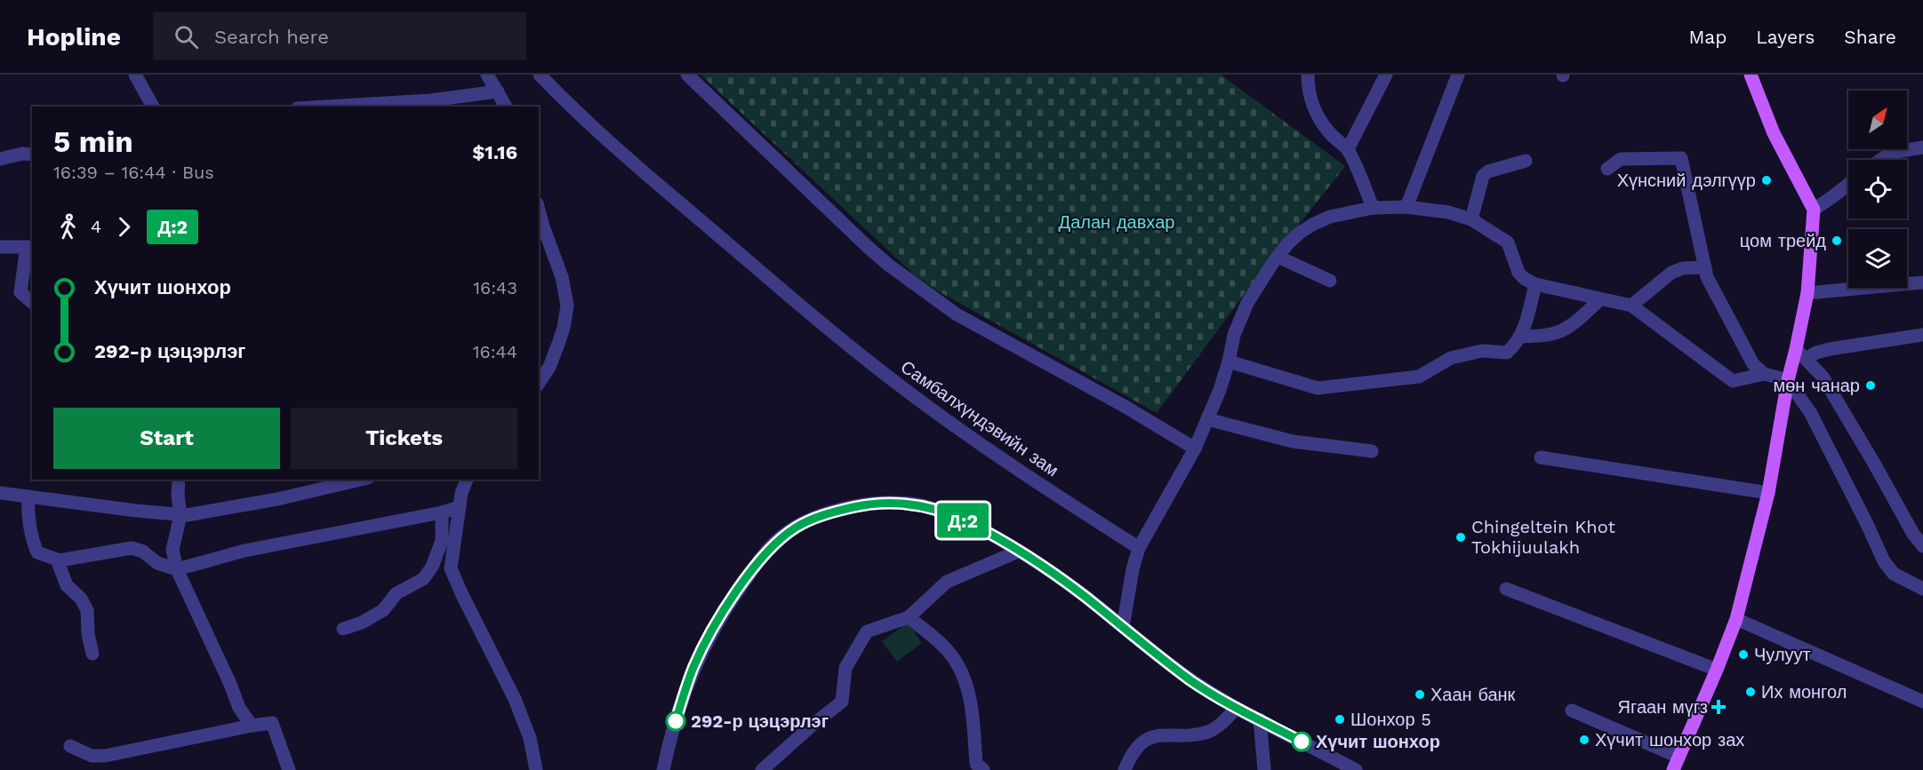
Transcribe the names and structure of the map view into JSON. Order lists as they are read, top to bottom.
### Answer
{
  "streets": {
    "street": ["Самбалхүндэвийн зам"]
  },
  "parks": ["Далан давхар"],
  "places": {
    "other": [
      "Хүнсний дэлгүүр",
      "цом трейд",
      "мөн чанар",
      "Chingeltein Khot Tokhijuulakh",
      "Чулуут",
      "Их монгол",
      "Хаан банк",
      "Шонхор 5",
      "292-р цэцэрлэг",
      "Хүчит шонхор зах",
      "Хүчит шонхор"
    ],
    "health": ["Ягаан мүгз"]
  },
  "lines": ["bus line Д:2"],
  "north": "top right",
  "page": {
    "header": "Hopline",
    "search": "Search here",
    "nav": ["Map", "Layers", "Share"],
    "on_map": "Д:2",
    "heading": ["5 min", "16:39 – 16:44 · Bus", "$1.16"],
    "legs": ["4", "Д:2"],
    "list": [
      {
        "name": "Хүчит шонхор",
        "value": "16:43"
      },
      {
        "name": "292-р цэцэрлэг",
        "value": "16:44"
      }
    ],
    "buttons": ["Start", "Tickets"]
  }
}
